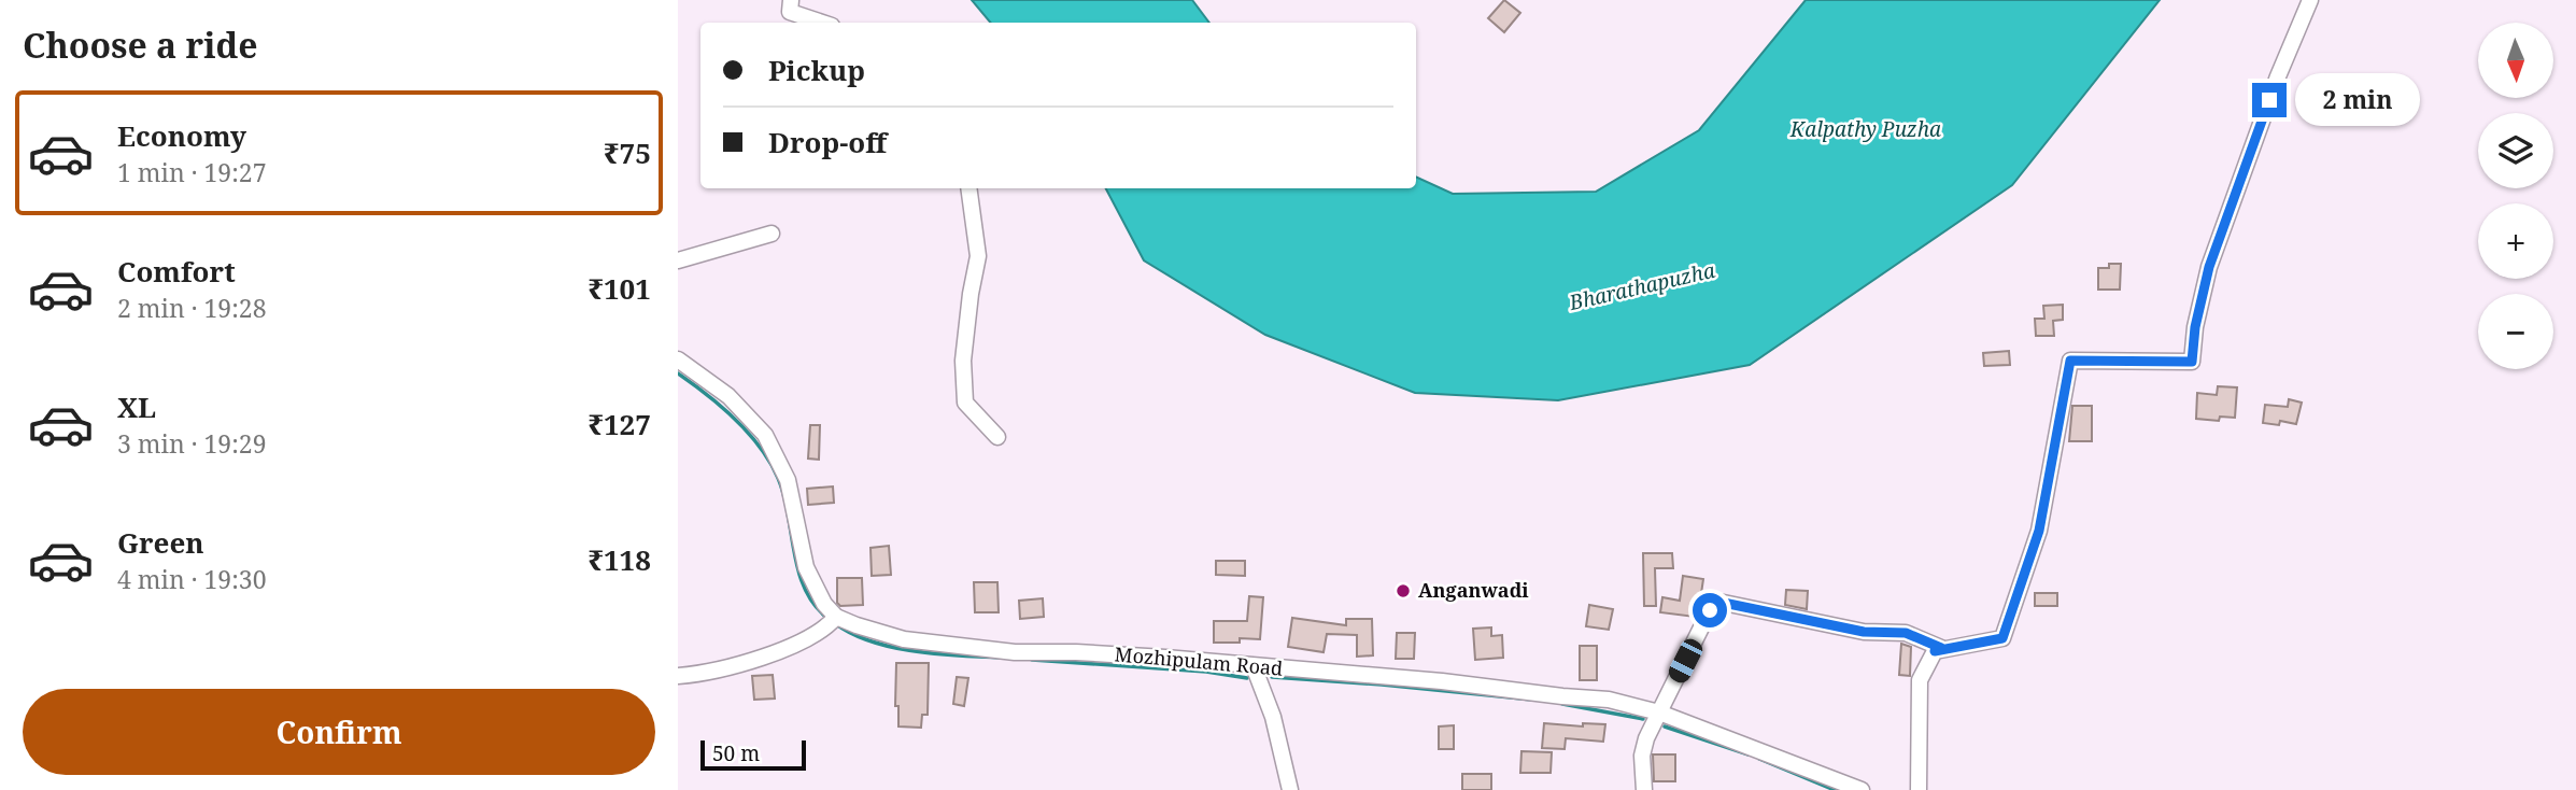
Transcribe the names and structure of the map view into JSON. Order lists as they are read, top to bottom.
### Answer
{
  "streets": {
    "street": ["Mozhipulam Road"]
  },
  "water": ["Kalpathy Puzha", "Bharathapuzha"],
  "places": ["Anganwadi"],
  "scale_bar": "50 m",
  "north": "bottom",
  "page": {
    "heading": "Choose a ride",
    "map_buttons": ["+", "−"],
    "banner": ["Pickup", "Drop-off"],
    "bubble": "2 min",
    "list": [
      {
        "name": "Economy",
        "note": "1 min · 19:27",
        "value": "₹75"
      },
      {
        "name": "Comfort",
        "note": "2 min · 19:28",
        "value": "₹101"
      },
      {
        "name": "XL",
        "note": "3 min · 19:29",
        "value": "₹127"
      },
      {
        "name": "Green",
        "note": "4 min · 19:30",
        "value": "₹118"
      }
    ],
    "buttons": "Confirm",
    "scale": "50 m"
  }
}
